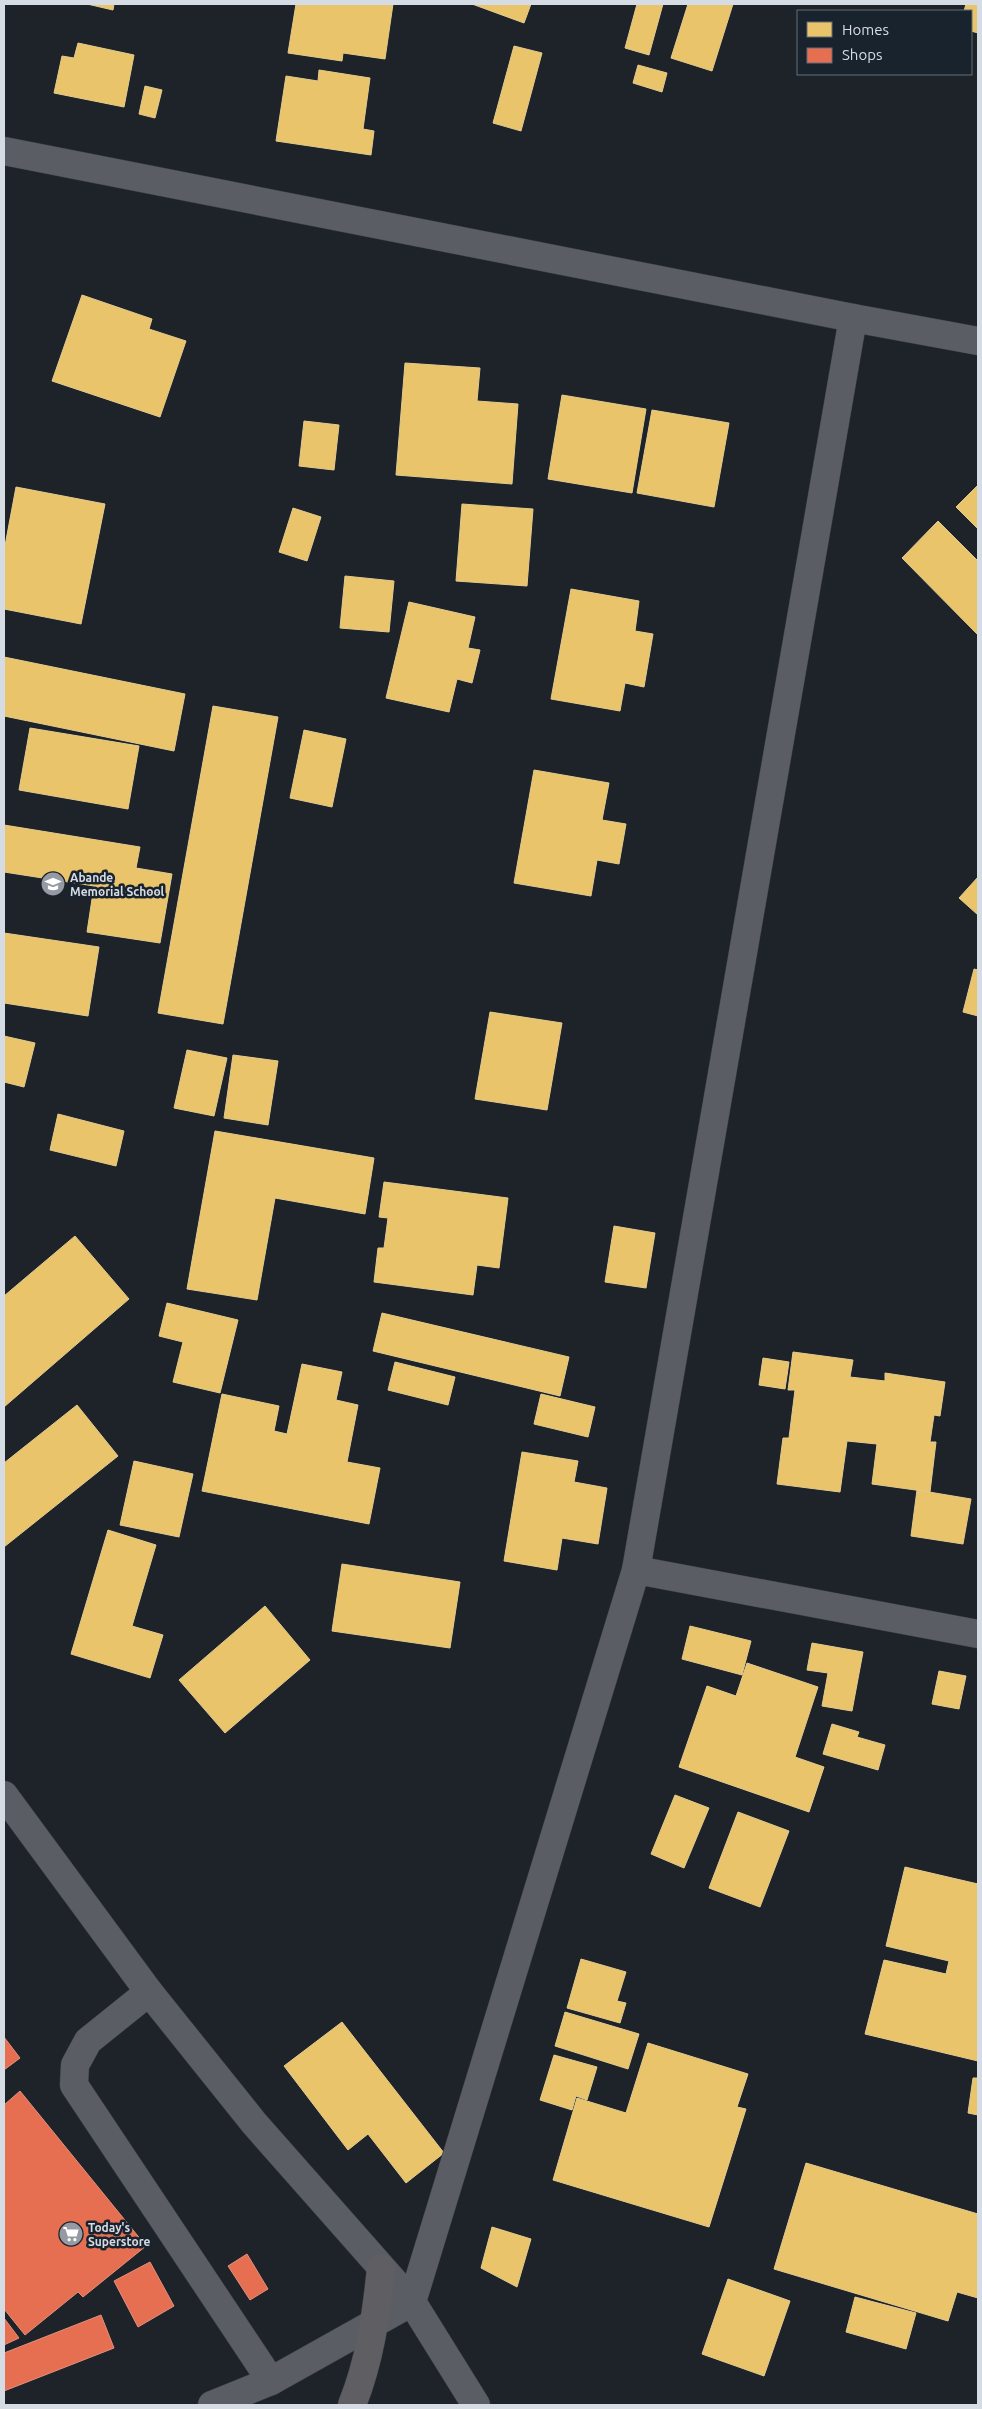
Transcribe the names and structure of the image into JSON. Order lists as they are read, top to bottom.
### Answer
{
  "places": {
    "school or university": ["Abande Memorial School"],
    "supermarket": ["Today's Superstore"]
  },
  "legend": ["Homes", "Shops"]
}
